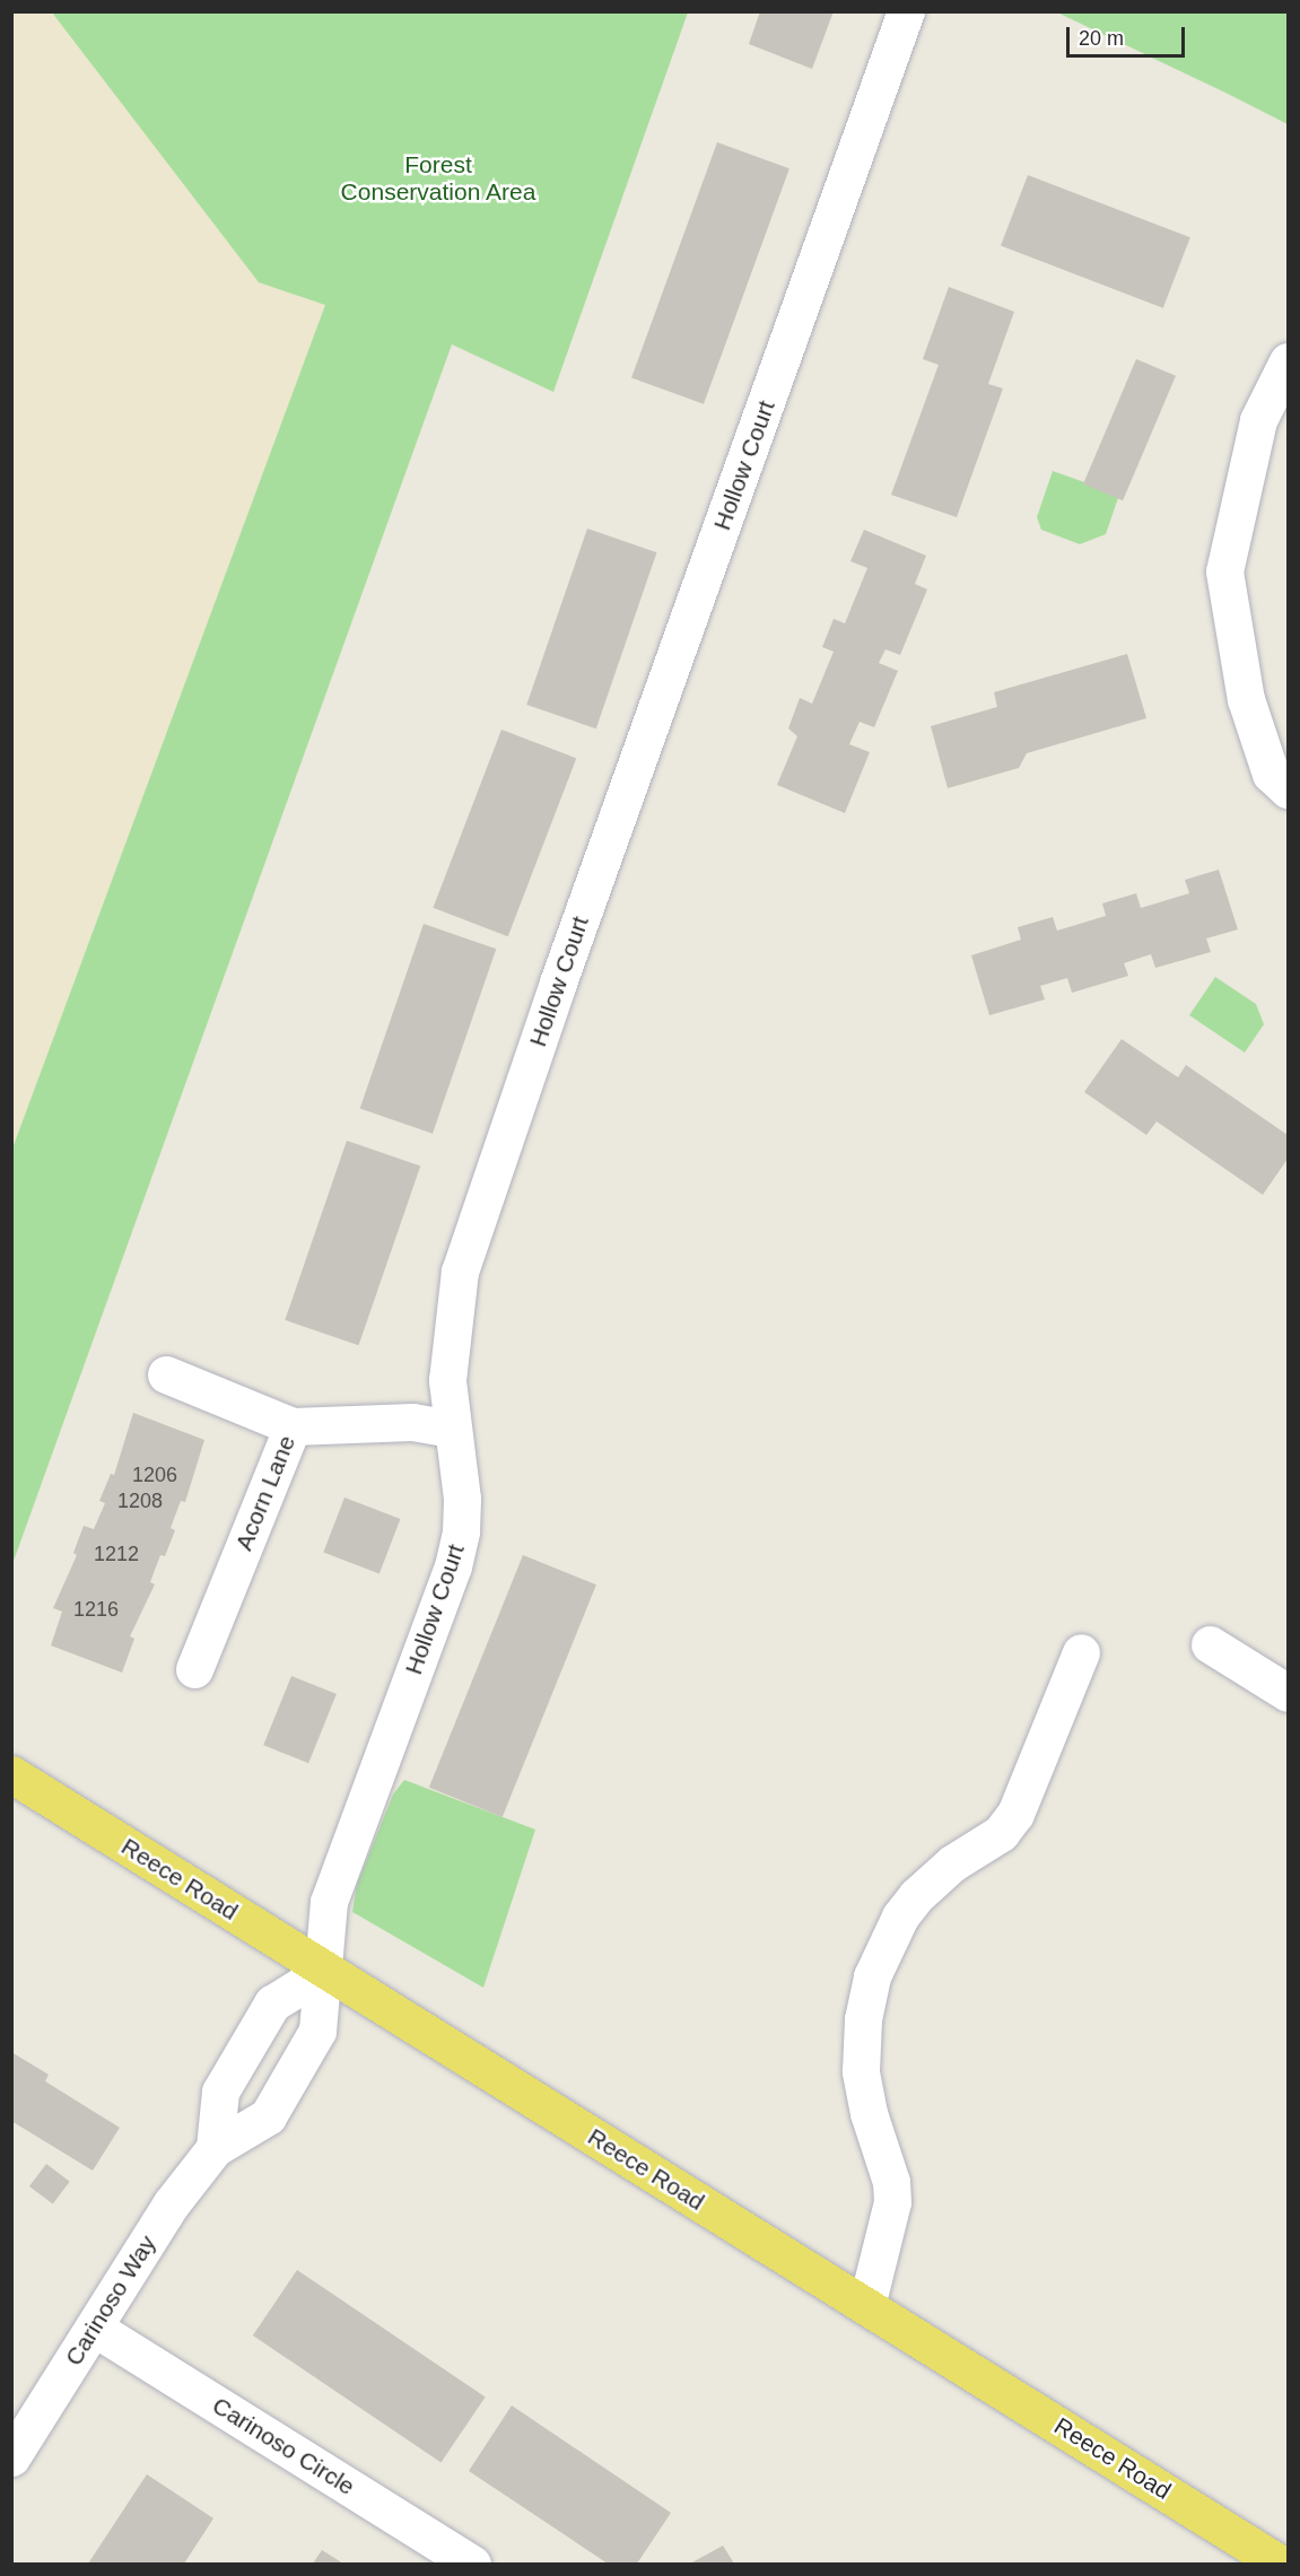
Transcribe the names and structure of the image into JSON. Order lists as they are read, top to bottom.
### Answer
{
  "streets": {
    "main road": ["Reece Road"],
    "street": [
      "Hollow Court",
      "Acorn Lane",
      "Carinoso Way",
      "Carinoso Circle"
    ]
  },
  "crossings": [
    ["Hollow Court", "Acorn Lane"],
    ["Hollow Court", "Reece Road"],
    ["Hollow Court", "Carinoso Way"],
    ["Reece Road", "Carinoso Way"],
    ["Carinoso Way", "Carinoso Circle"]
  ],
  "parks": ["Forest Conservation Area"],
  "house_numbers": [
    "1206",
    "1208",
    "1212",
    "1216"
  ],
  "scale_bar": "20 m"
}
